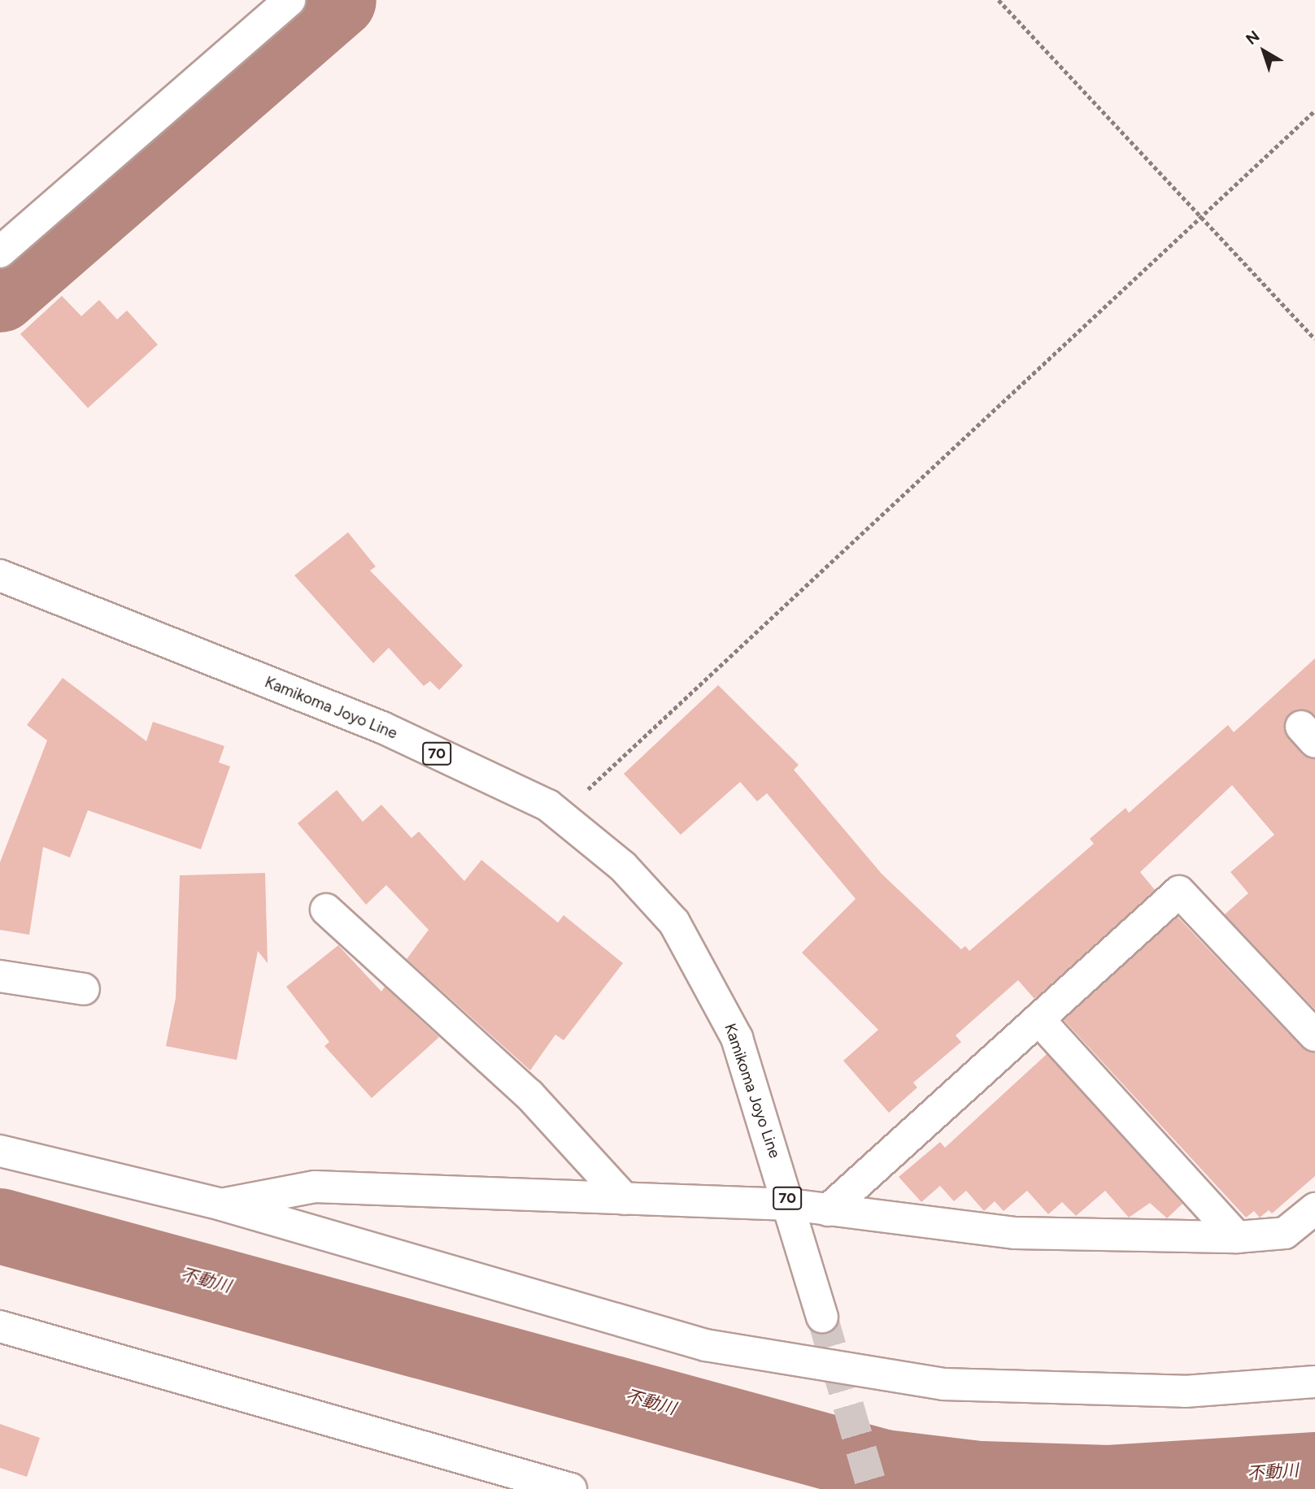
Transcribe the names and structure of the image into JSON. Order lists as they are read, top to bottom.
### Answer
{
  "streets": {
    "street": ["Kamikoma Joyo Line", "70"]
  },
  "water": ["不動川"],
  "north": "top left"
}
